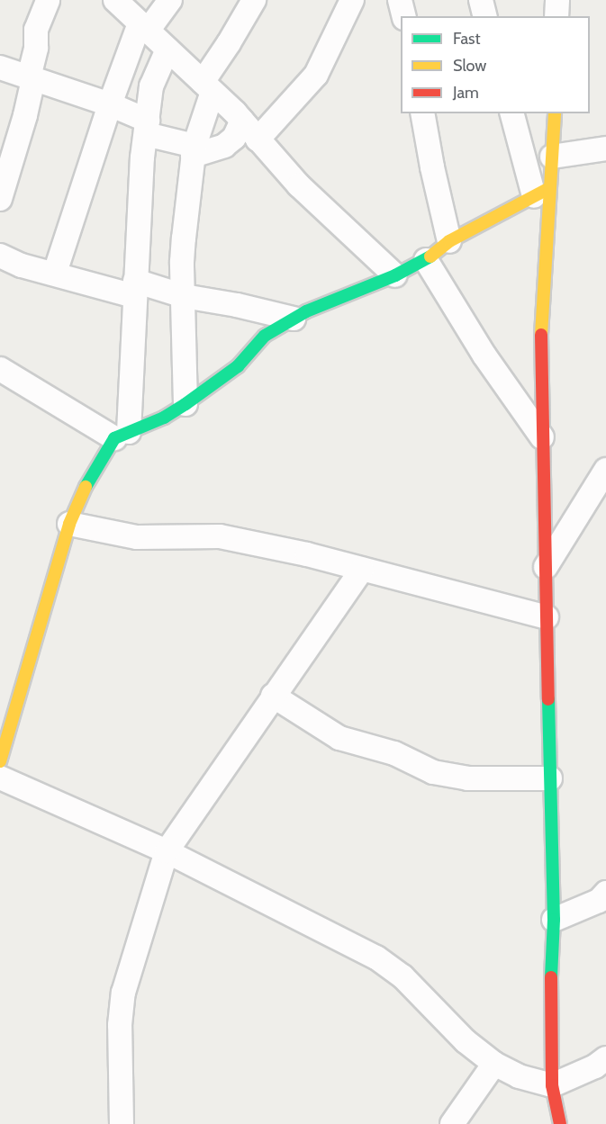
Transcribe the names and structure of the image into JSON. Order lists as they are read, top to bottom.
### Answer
{
  "legend": ["Fast", "Slow", "Jam"]
}
